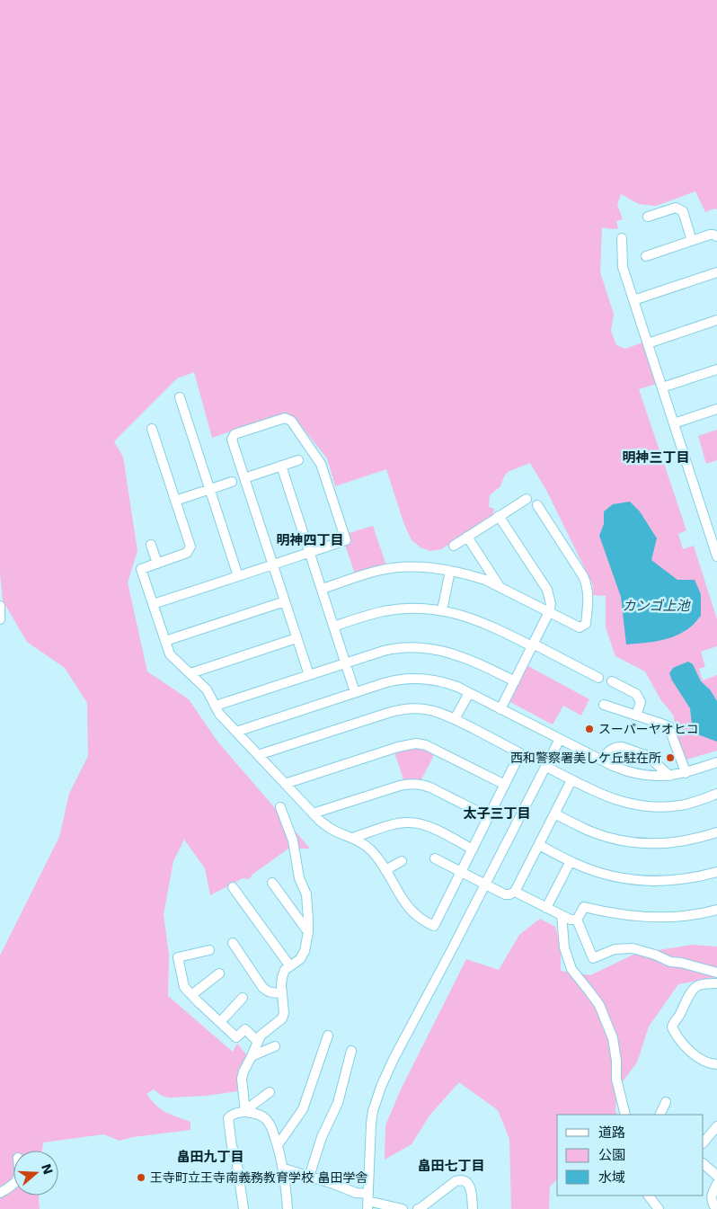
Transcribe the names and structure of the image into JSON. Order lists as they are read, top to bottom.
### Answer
{
  "districts": [
    "明神三丁目",
    "明神四丁目",
    "太子三丁目",
    "畠田九丁目",
    "畠田七丁目"
  ],
  "water": ["カンゴ上池"],
  "places": ["スーパーヤオヒコ", "西和警察署美しケ丘駐在所", "王寺町立王寺南義務教育学校 畠田学舎"],
  "legend": ["道路", "公園", "水域"],
  "north": "right"
}
